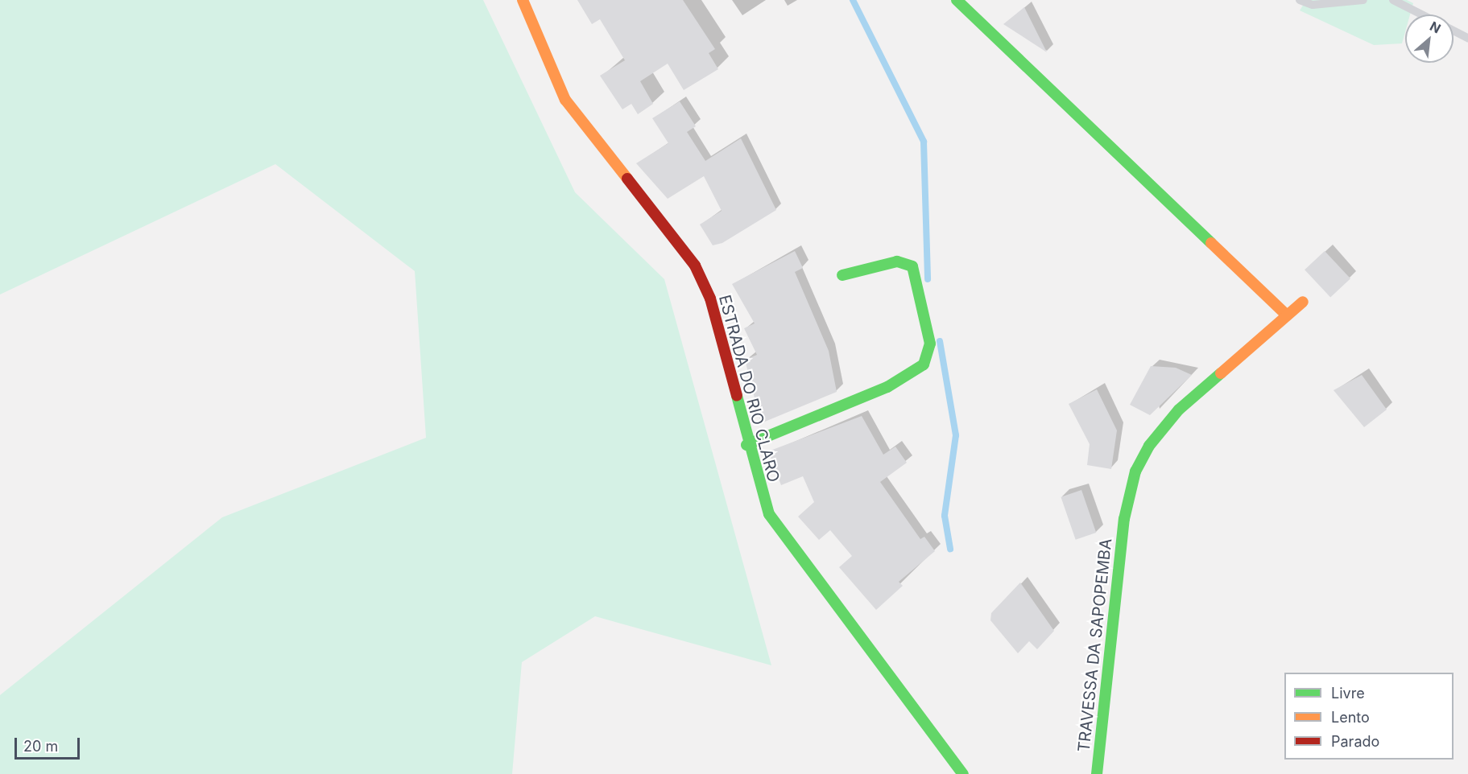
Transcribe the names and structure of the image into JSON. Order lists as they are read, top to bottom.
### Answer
{
  "streets": {
    "street": ["ESTRADA DO RIO CLARO", "TRAVESSA DA SAPOPEMBA"]
  },
  "legend": ["Livre", "Lento", "Parado"],
  "scale_bar": "20 m",
  "north": "top right"
}
